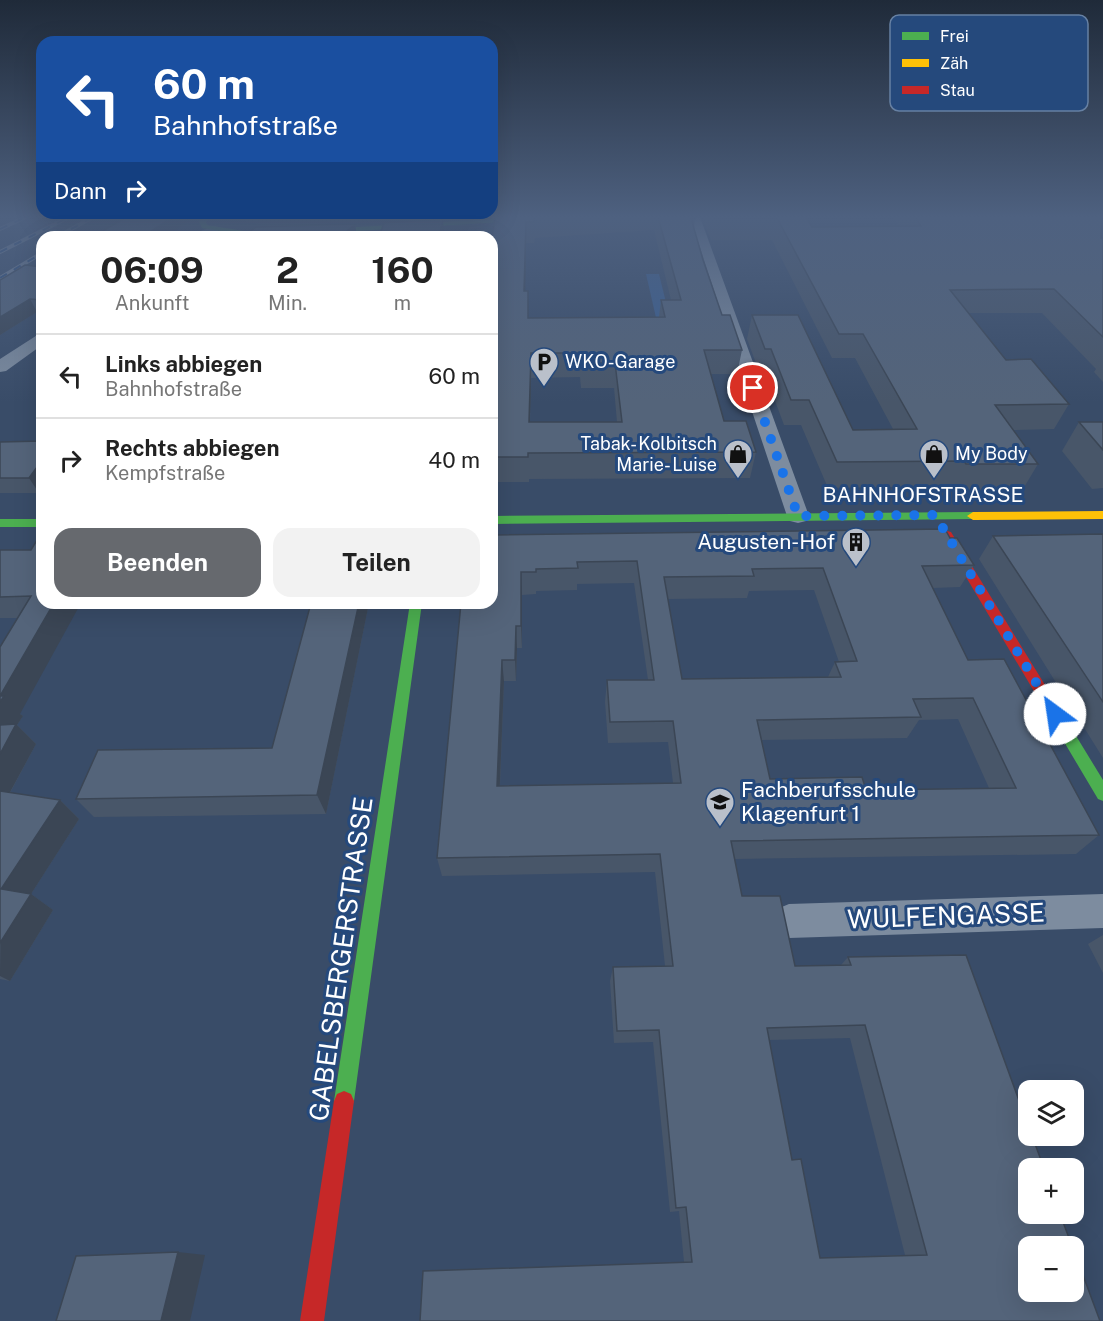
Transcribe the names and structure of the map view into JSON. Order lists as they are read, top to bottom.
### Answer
{
  "streets": {
    "street": ["BAHNHOFSTRASSE", "WULFENGASSE", "GABELSBERGERSTRASSE"]
  },
  "places": {
    "parking": ["WKO-Garage"],
    "shop": ["Tabak- Kolbitsch Marie- Luise", "My Body"],
    "building": ["Augusten-Hof"],
    "school or university": ["Fachberufsschule Klagenfurt 1"]
  },
  "legend": ["Frei", "Zäh", "Stau"],
  "page": {
    "turn": ["60 m", "Bahnhofstraße"],
    "then": "Dann",
    "eta": [
      "06:09",
      "Ankunft",
      "2",
      "Min.",
      "160",
      "m"
    ],
    "list": [
      {
        "name": "Links abbiegen",
        "note": "Bahnhofstraße",
        "value": "60 m"
      },
      {
        "name": "Rechts abbiegen",
        "note": "Kempfstraße",
        "value": "40 m"
      }
    ],
    "buttons": ["Beenden", "Teilen"],
    "map_buttons": ["+", "−"]
  }
}
